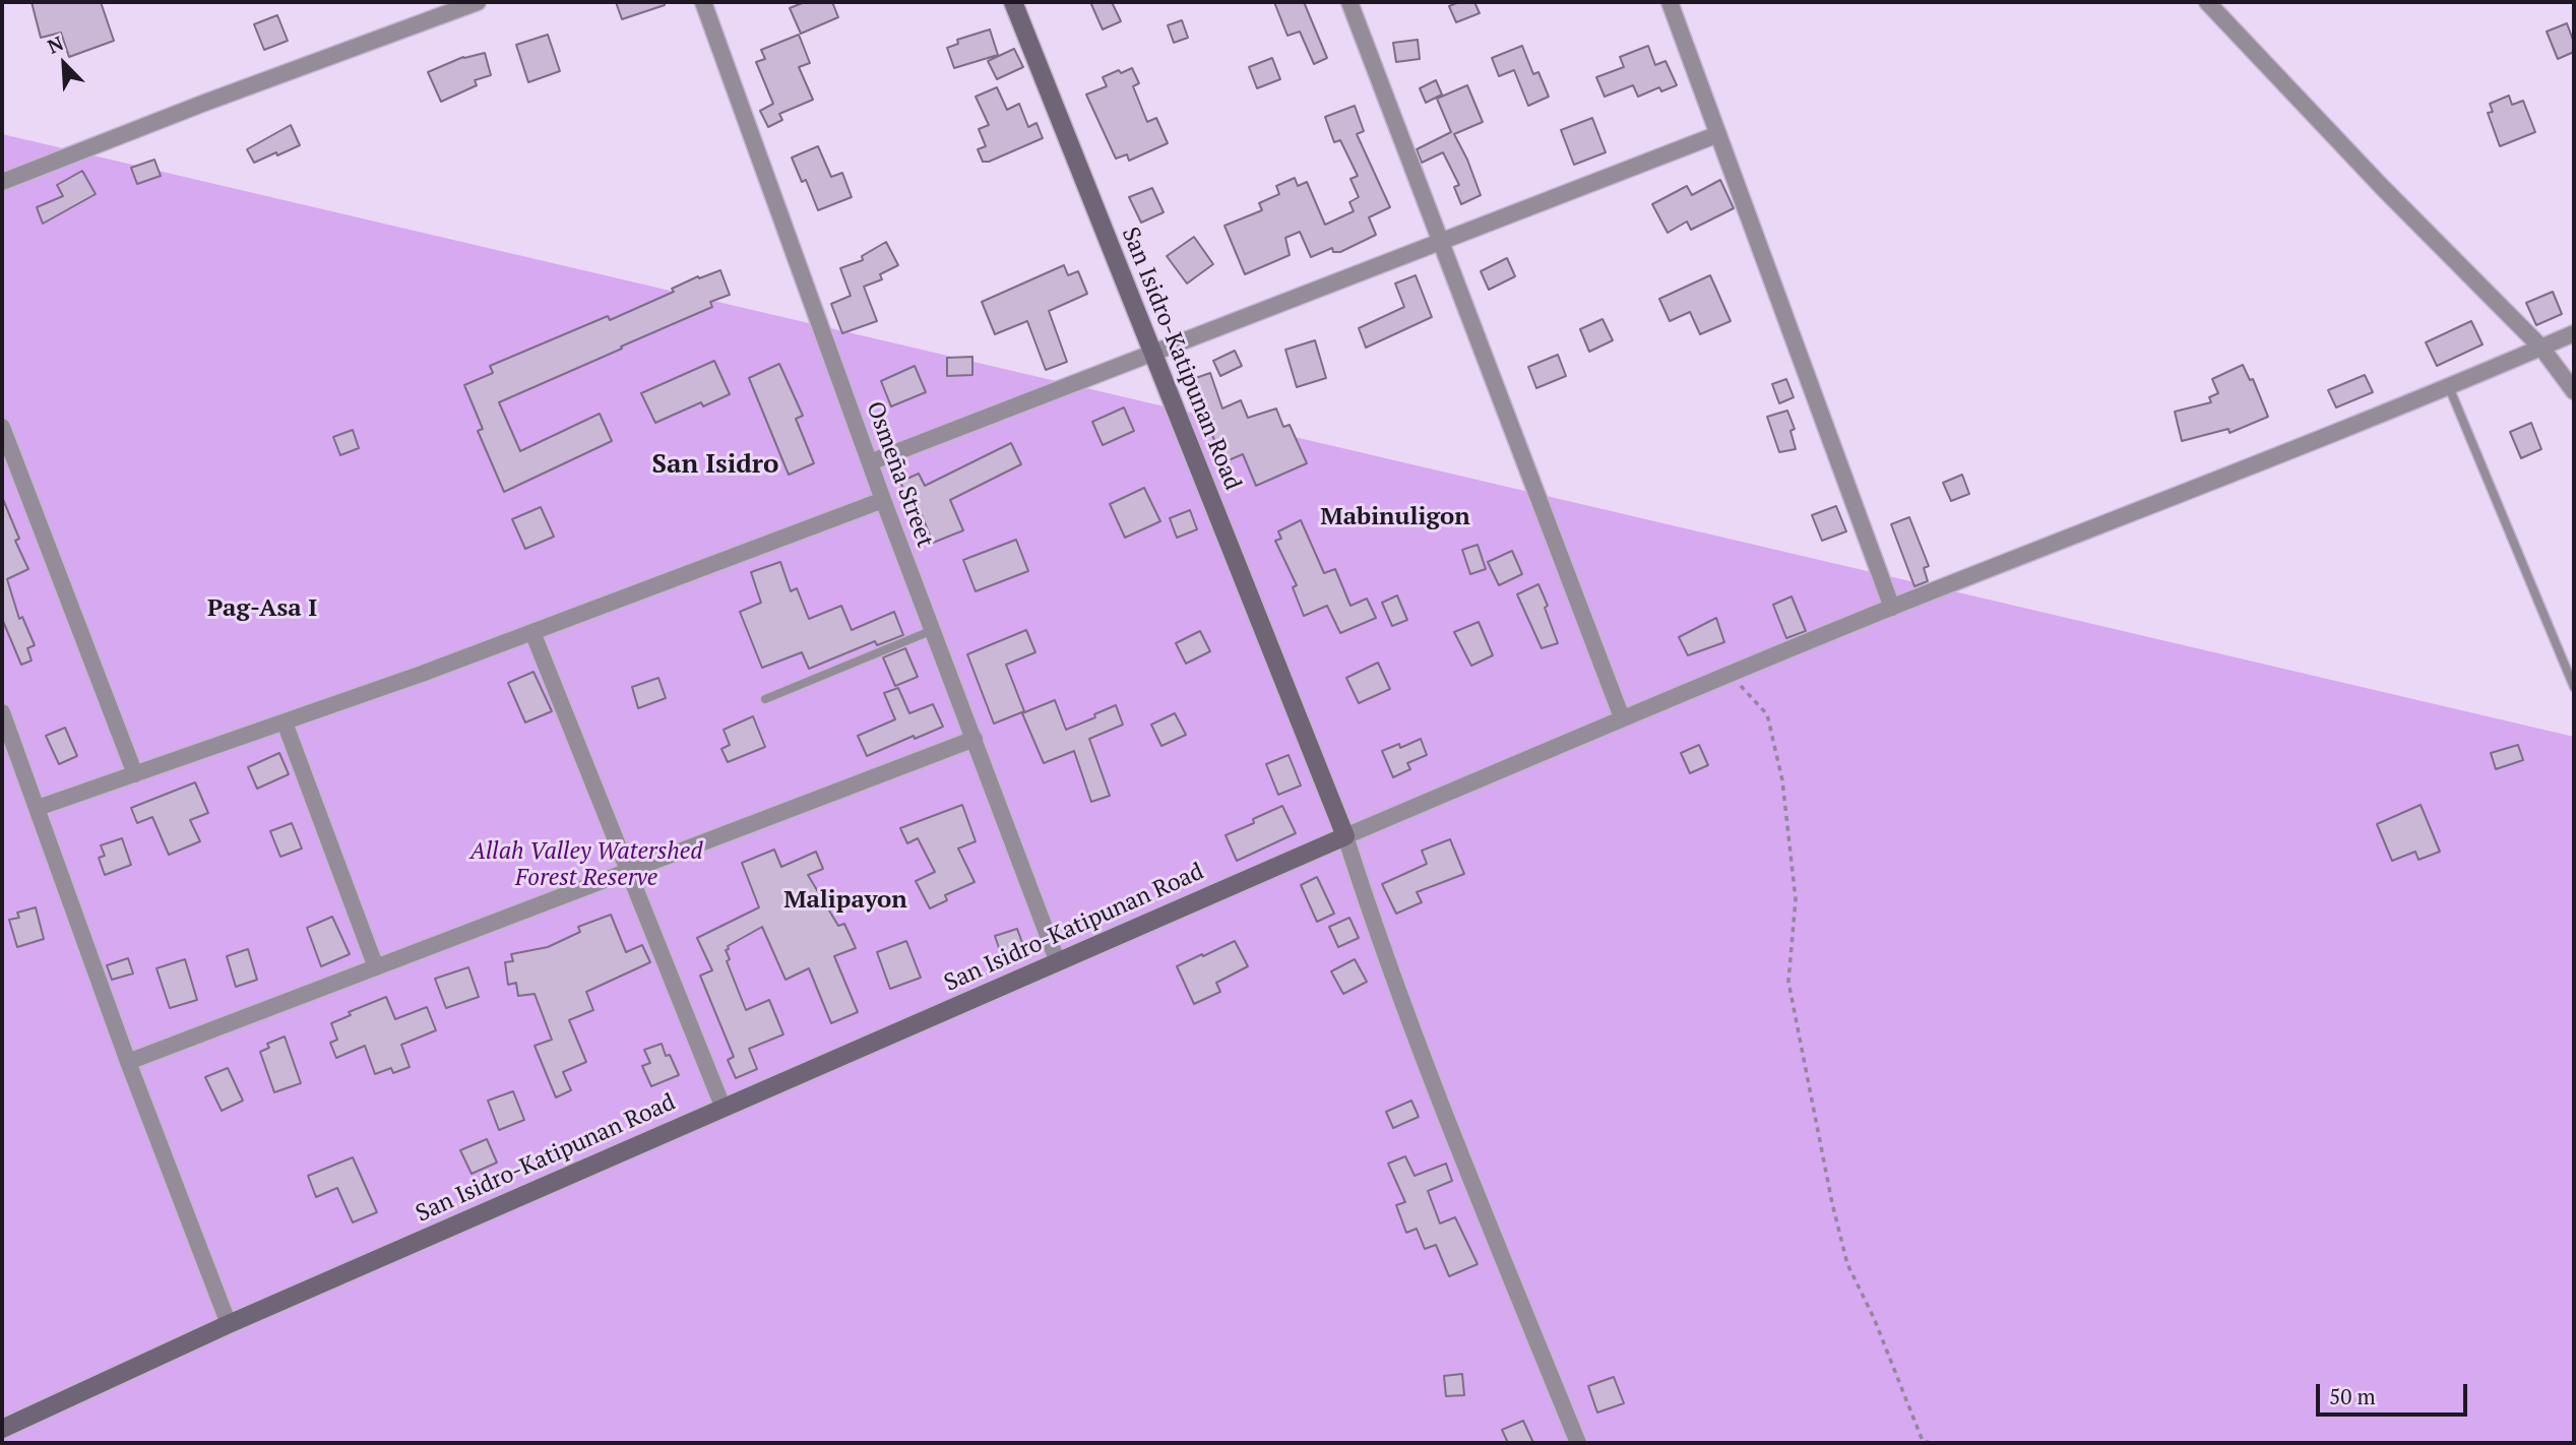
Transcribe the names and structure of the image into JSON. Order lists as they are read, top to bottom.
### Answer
{
  "streets": {
    "street": ["San Isidro-Katipunan Road", "Osmeña Street"]
  },
  "crossings": [
    ["San Isidro-Katipunan Road", "Osmeña Street"]
  ],
  "districts": [
    "San Isidro",
    "Mabinuligon",
    "Pag-Asa I",
    "Malipayon"
  ],
  "parks": ["Allah Valley Watershed Forest Reserve"],
  "scale_bar": "50 m",
  "north": "top left"
}
